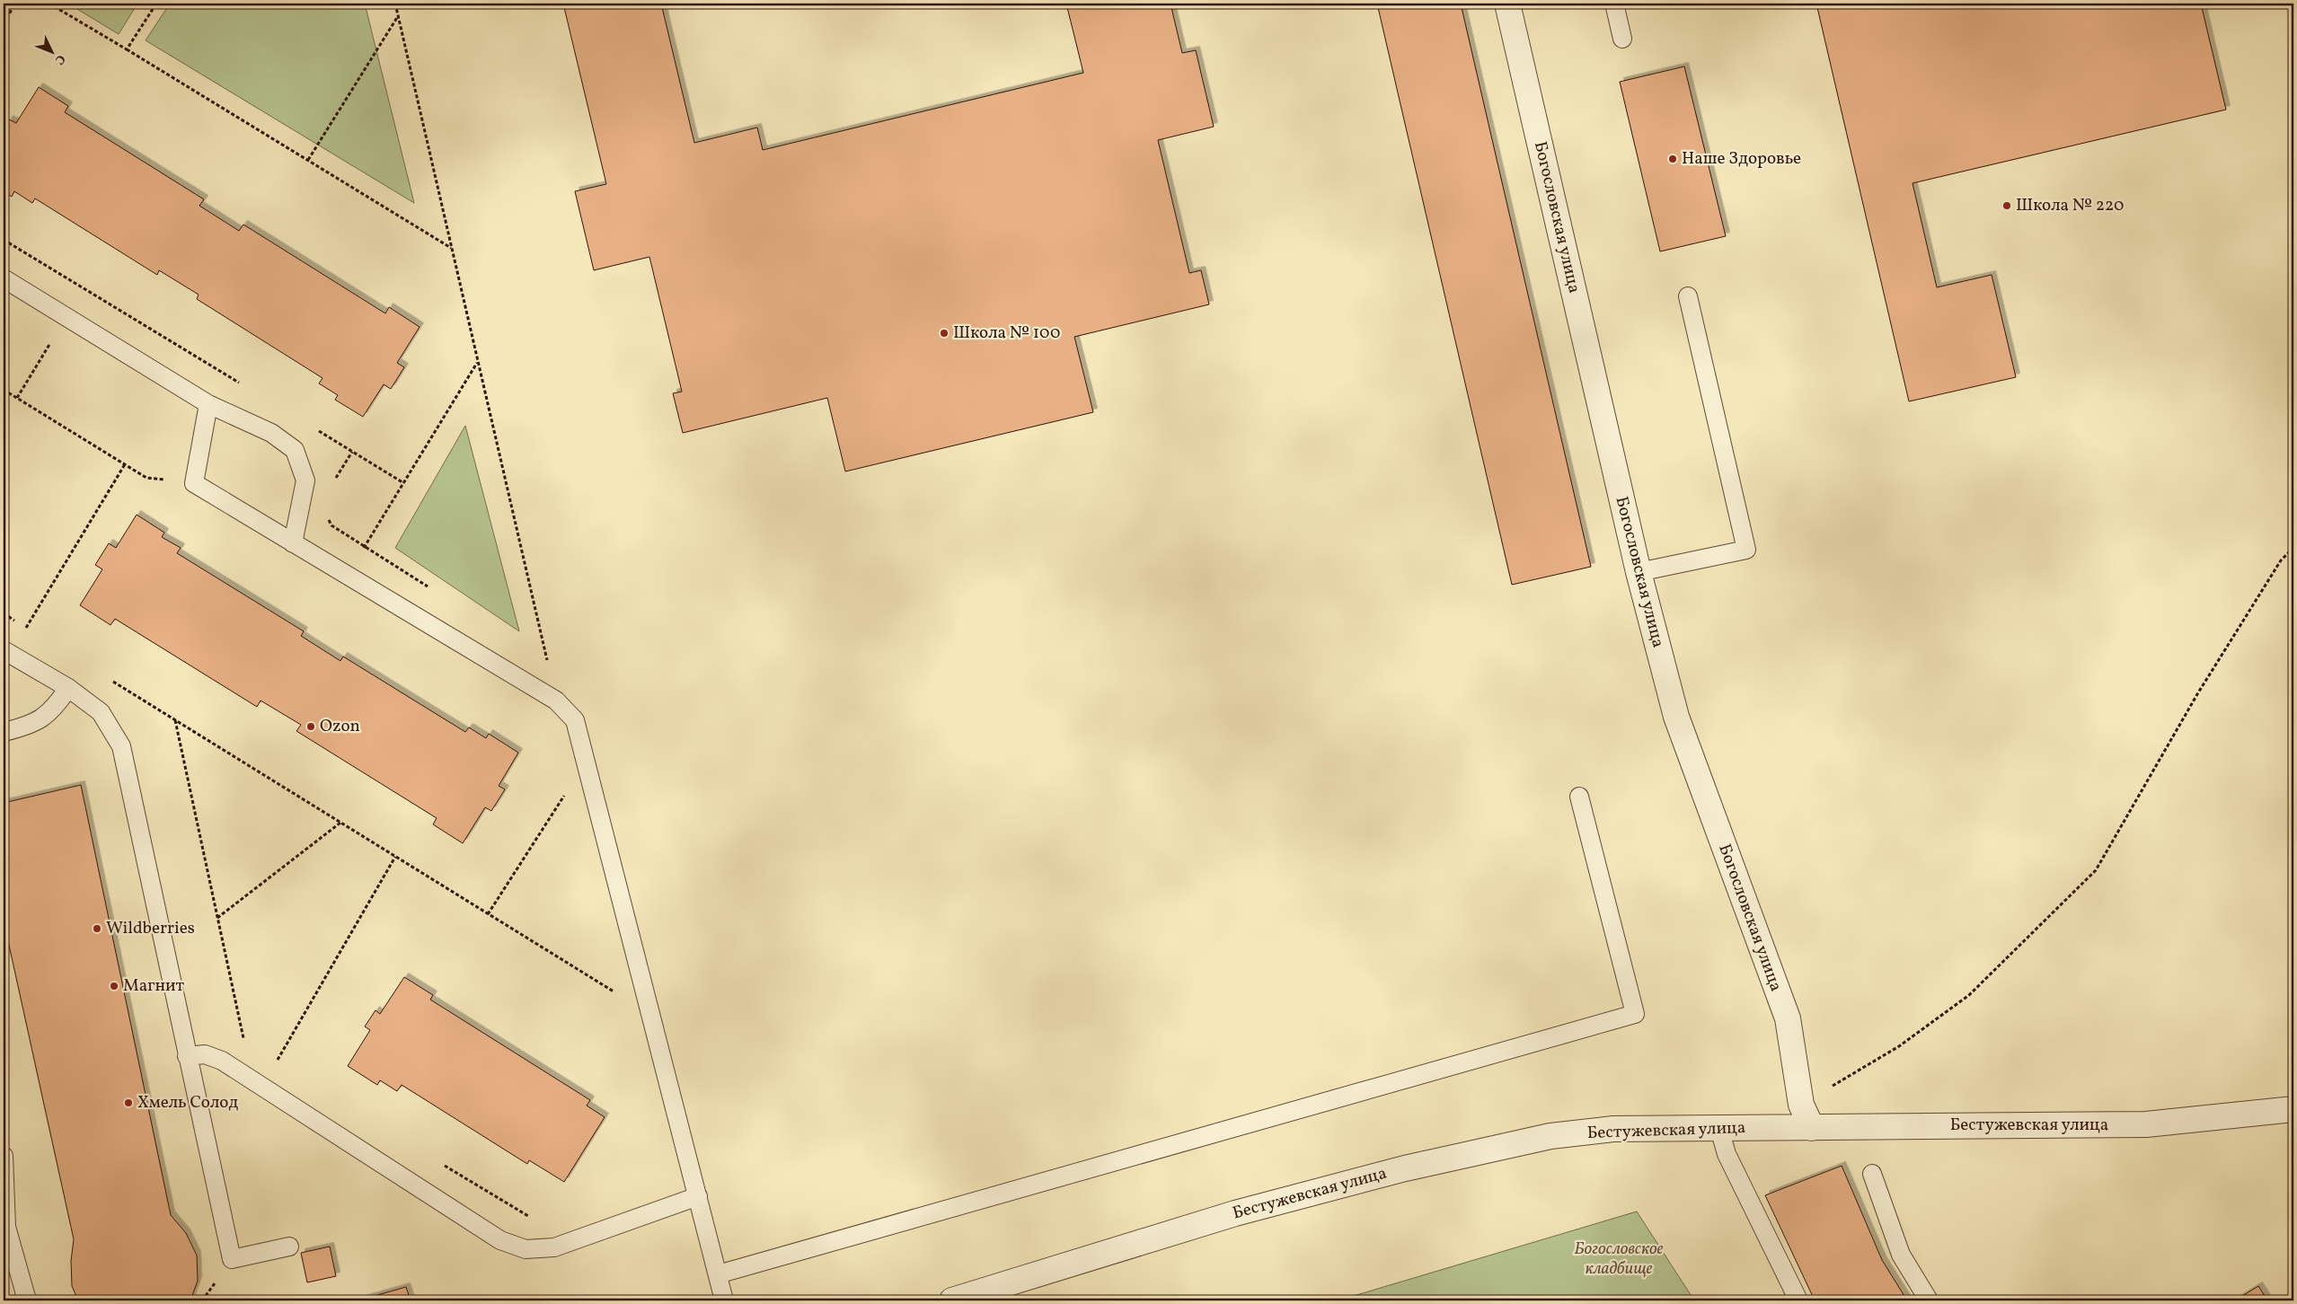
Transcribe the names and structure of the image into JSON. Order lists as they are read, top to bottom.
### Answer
{
  "streets": {
    "street": ["Богословская улица", "Бестужевская улица"]
  },
  "crossings": [
    ["Богословская улица", "Бестужевская улица"]
  ],
  "parks": ["Богословское кладбище"],
  "places": [
    "Наше Здоровье",
    "Школа № 220",
    "Школа № 100",
    "Ozon",
    "Wildberries",
    "Магнит",
    "Хмель Солод"
  ],
  "north": "bottom right"
}
